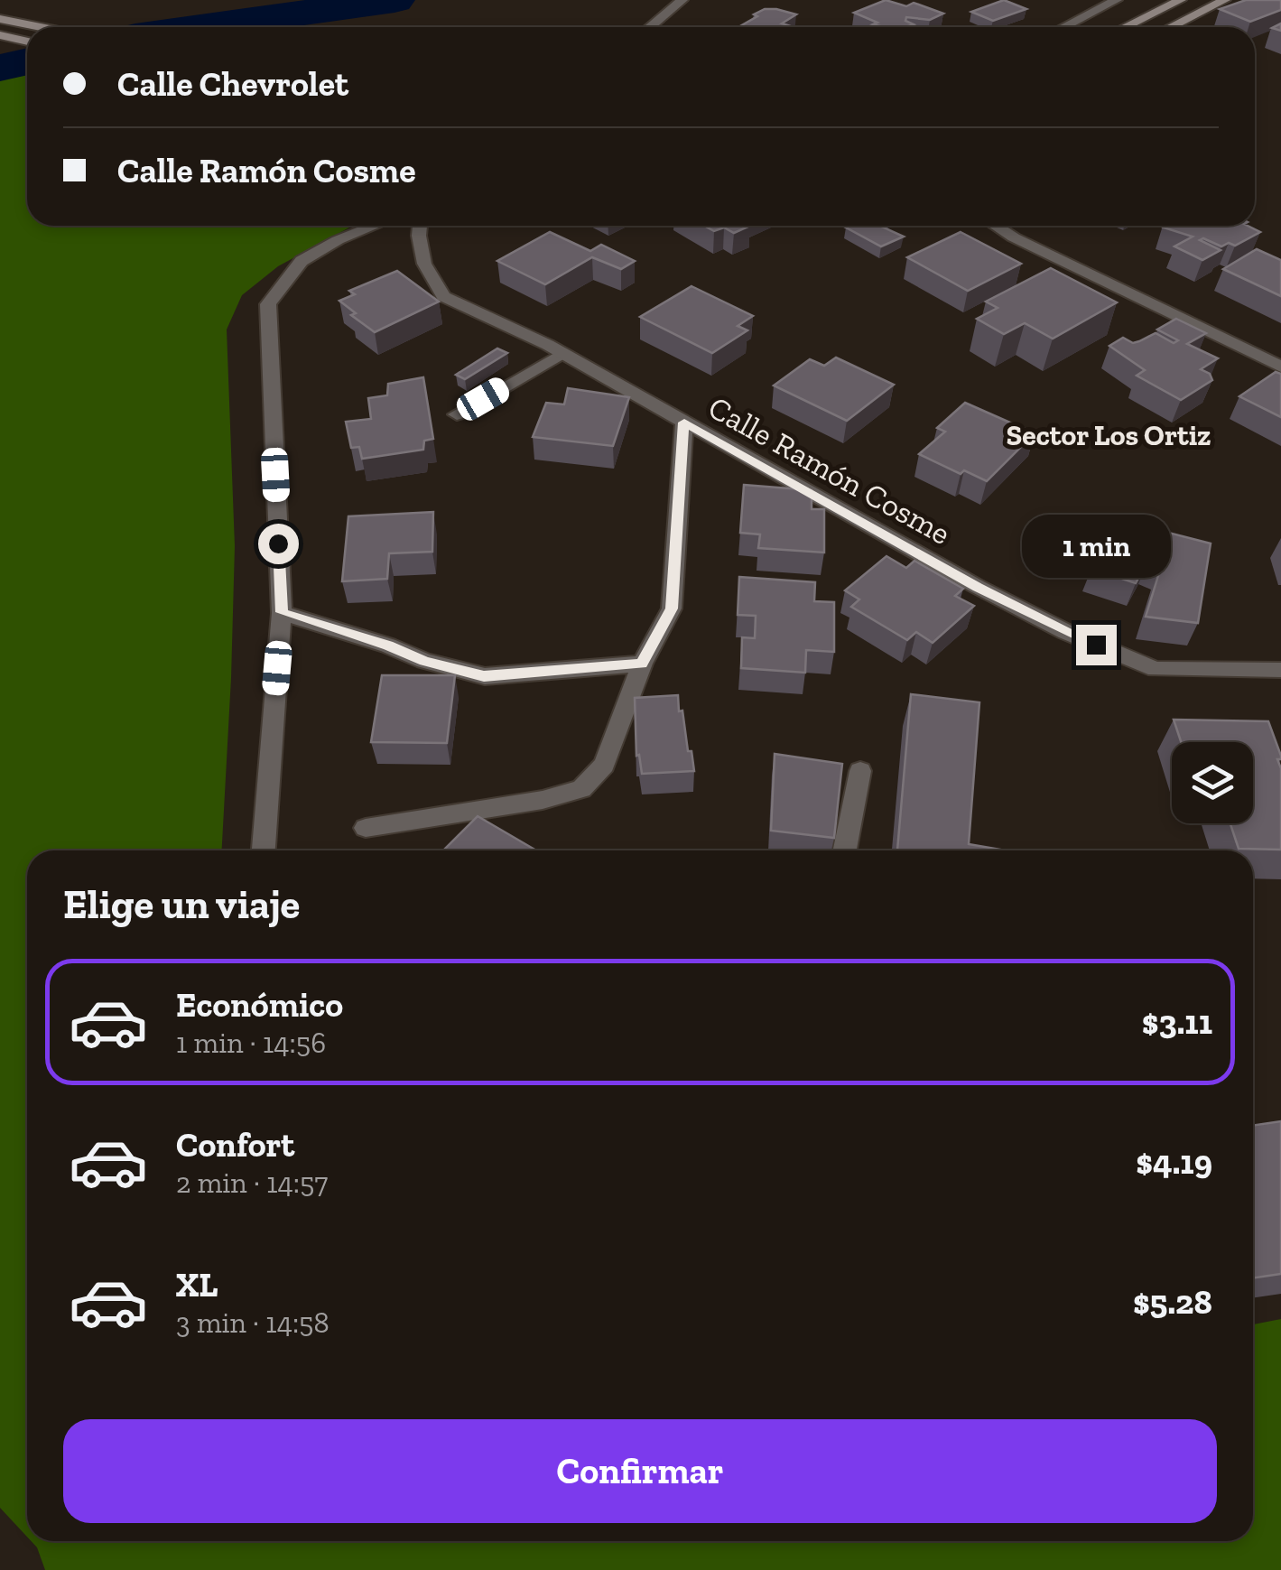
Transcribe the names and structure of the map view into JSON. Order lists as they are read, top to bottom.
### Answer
{
  "streets": {
    "street": ["Calle Ramón Cosme"]
  },
  "districts": ["Sector Los Ortiz"],
  "page": {
    "banner": ["Calle Chevrolet", "Calle Ramón Cosme"],
    "bubble": "1 min",
    "heading": "Elige un viaje",
    "list": [
      {
        "name": "Económico",
        "note": "1 min · 14:56",
        "value": "$3.11"
      },
      {
        "name": "Confort",
        "note": "2 min · 14:57",
        "value": "$4.19"
      },
      {
        "name": "XL",
        "note": "3 min · 14:58",
        "value": "$5.28"
      }
    ],
    "buttons": "Confirmar"
  }
}
